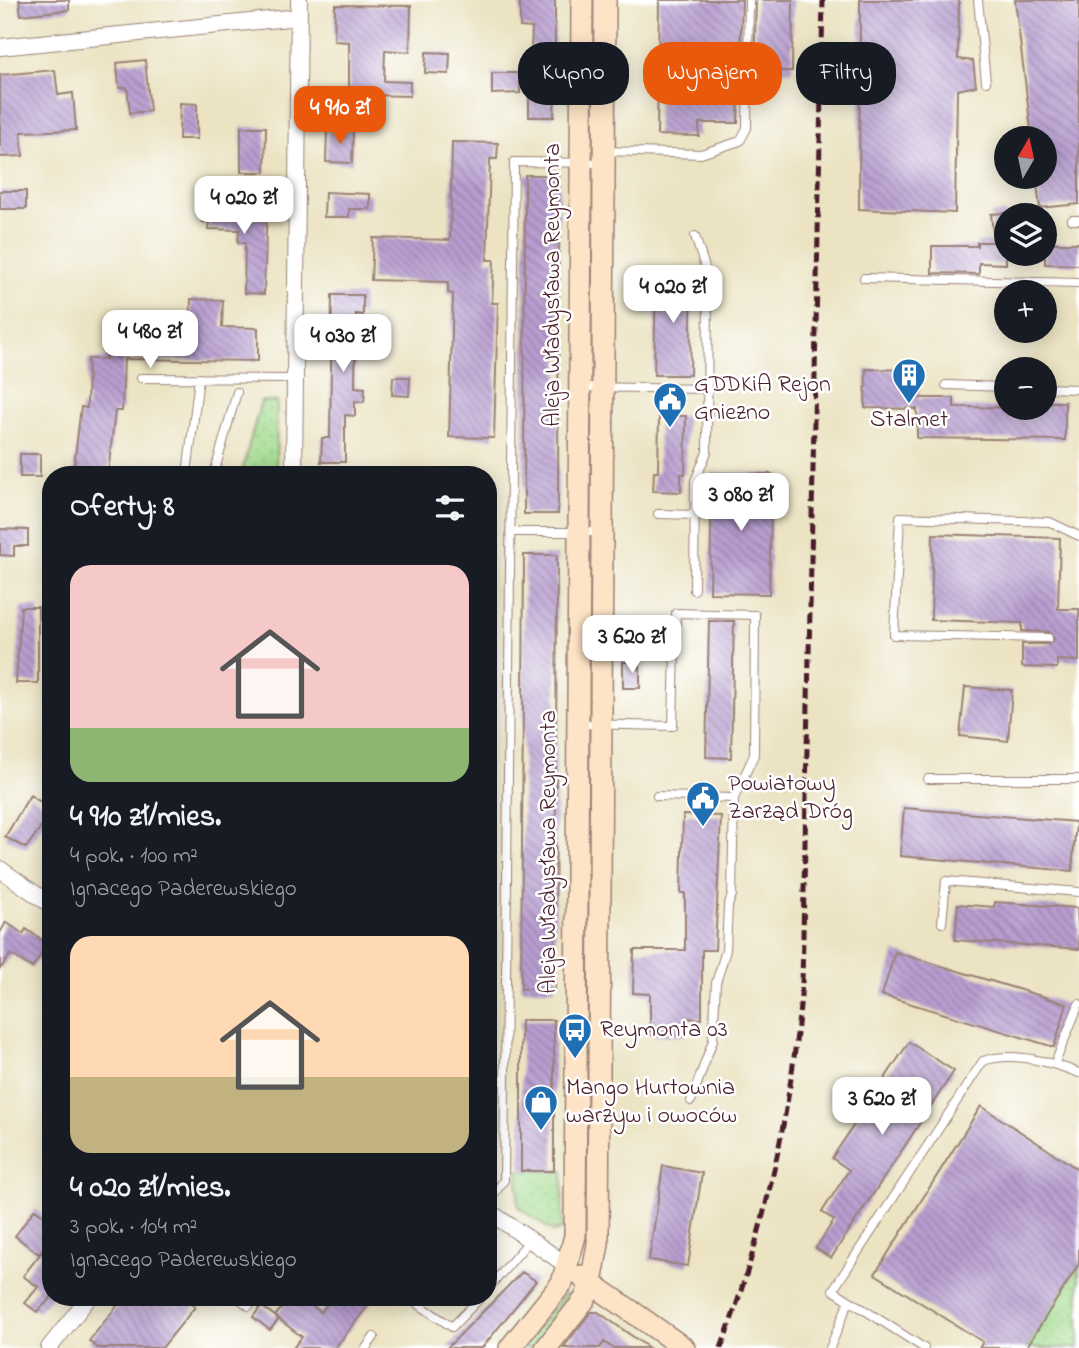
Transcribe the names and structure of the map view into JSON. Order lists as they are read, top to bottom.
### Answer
{
  "streets": {
    "street": ["Aleja Władysława Reymonta"]
  },
  "places": {
    "building": ["Stalmet"],
    "public building": ["GDDKiA Rejon Gniezno", "Powiatowy Zarząd Dróg"],
    "bus stop": ["Reymonta 03"],
    "shop": ["Mango Hurtownia warzyw i owoców"]
  },
  "north": "top",
  "page": {
    "chip": ["Kupno", "Wynajem", "Filtry"],
    "price": [
      "4 910 zł",
      "4 020 zł",
      "4 020 zł",
      "4 480 zł",
      "4 030 zł",
      "3 080 zł",
      "3 620 zł",
      "3 620 zł"
    ],
    "map_buttons": ["+", "−"],
    "heading": "Oferty: 8",
    "list": [
      {
        "name": "4 910 zł/mies.",
        "note": "4 pok. · 100 m² · Ignacego Paderewskiego"
      },
      {
        "name": "4 020 zł/mies.",
        "note": "3 pok. · 104 m² · Ignacego Paderewskiego"
      }
    ]
  }
}
